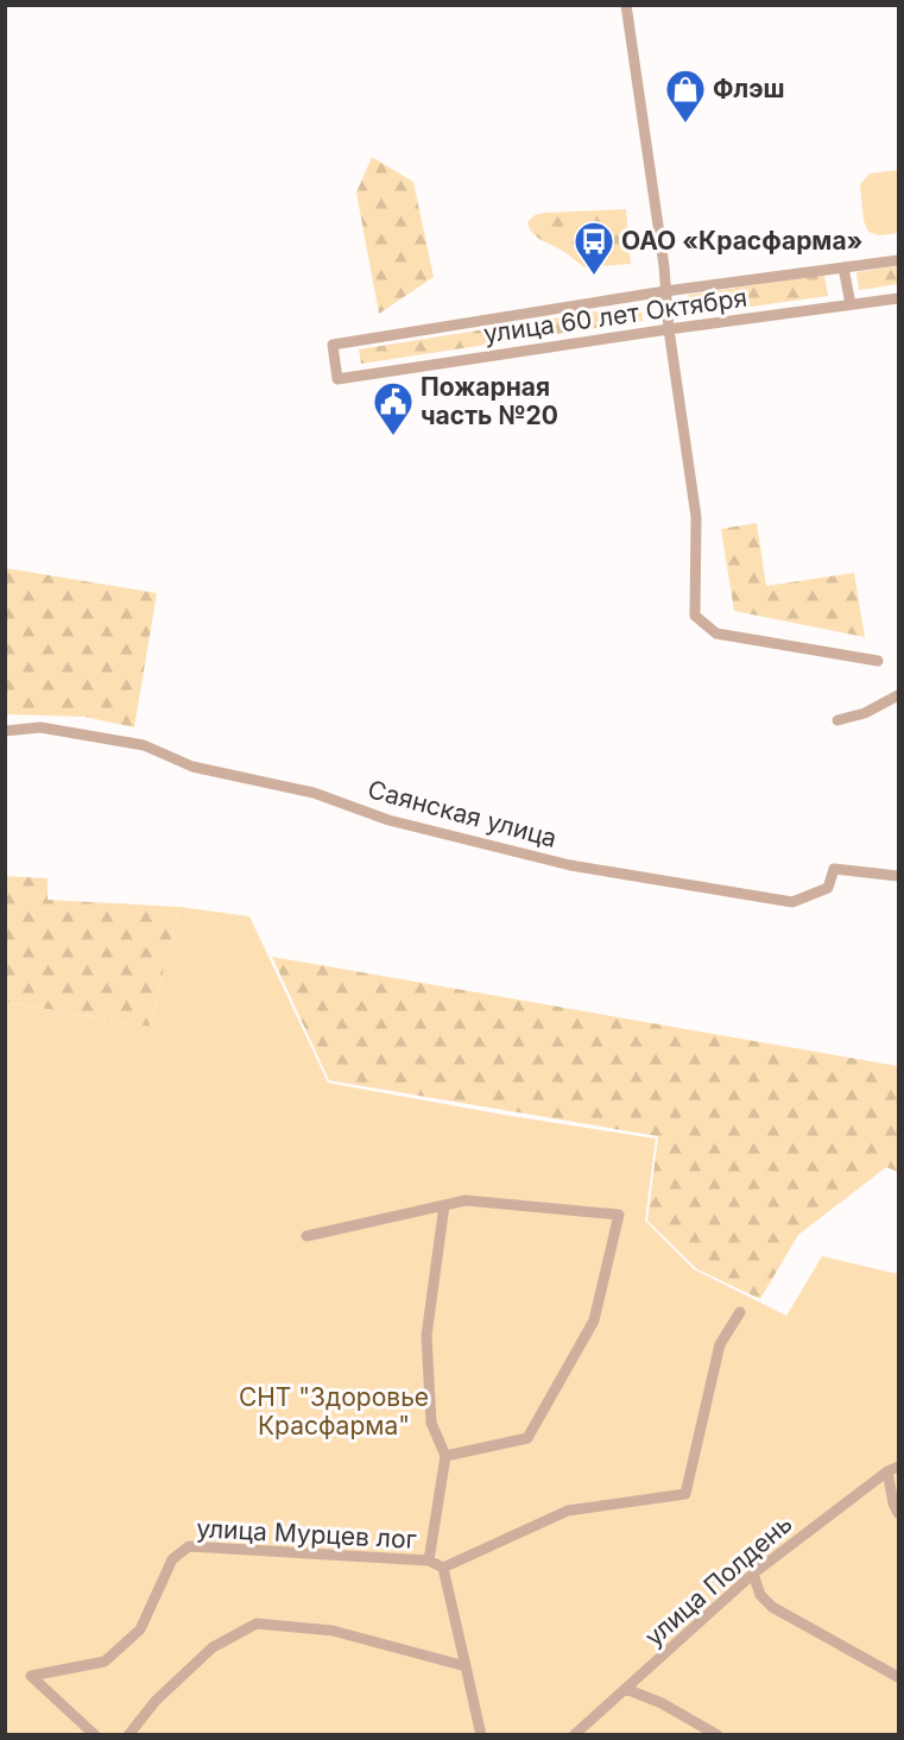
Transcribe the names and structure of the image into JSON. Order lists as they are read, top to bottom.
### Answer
{
  "streets": {
    "street": [
      "улица 60 лет Октября",
      "Саянская улица",
      "улица Мурцев лог",
      "улица Полдень"
    ]
  },
  "parks": ["СНТ \"Здоровье Красфарма\""],
  "places": {
    "shop": ["Флэш"],
    "bus stop": ["ОАО «Красфарма»"],
    "public building": ["Пожарная часть №20"]
  }
}
